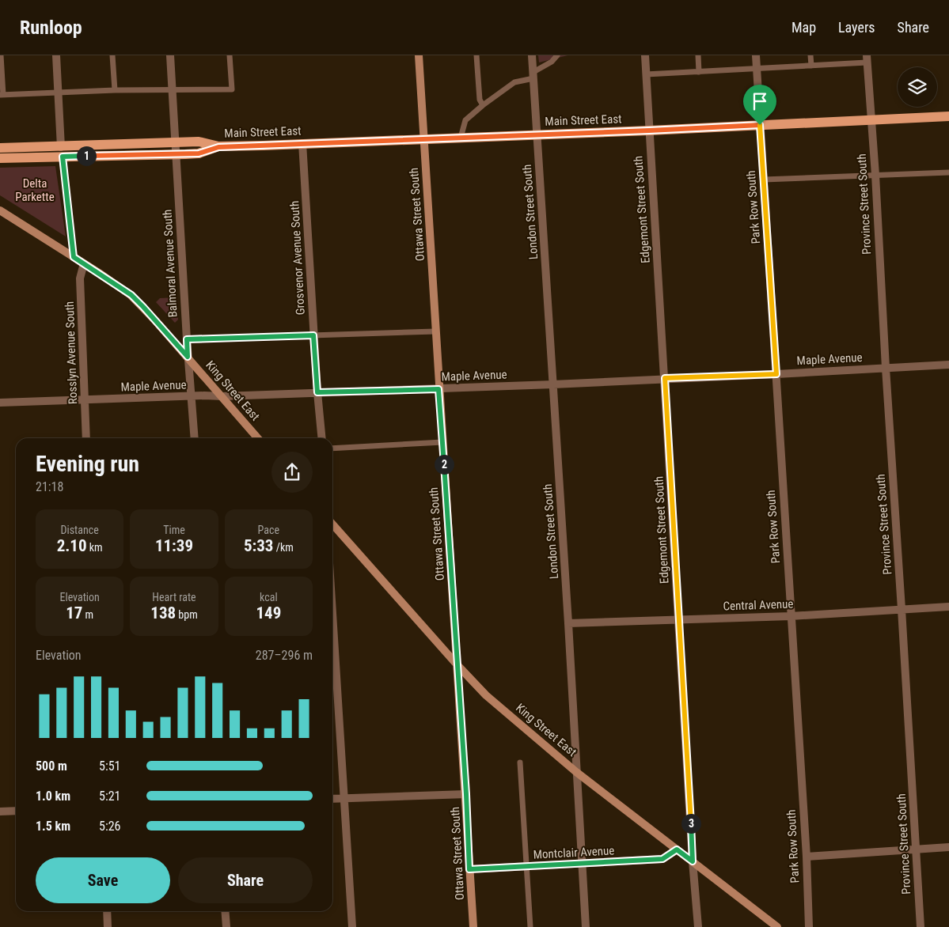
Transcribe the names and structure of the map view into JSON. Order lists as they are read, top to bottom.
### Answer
{
  "streets": {
    "main road": ["Main Street East", "Ottawa Street South", "King Street East"],
    "street": [
      "Province Street South",
      "Park Row South",
      "Edgemont Street South",
      "London Street South",
      "Grosvenor Avenue South",
      "Balmoral Avenue South",
      "Rosslyn Avenue South",
      "Maple Avenue",
      "Central Avenue",
      "Montclair Avenue"
    ]
  },
  "crossings": [
    ["Main Street East", "Province Street South"],
    ["Main Street East", "Park Row South"],
    ["Main Street East", "Edgemont Street South"],
    ["Main Street East", "London Street South"],
    ["Main Street East", "Ottawa Street South"],
    ["Main Street East", "Grosvenor Avenue South"],
    ["Main Street East", "Balmoral Avenue South"],
    ["Province Street South", "Maple Avenue"],
    ["Province Street South", "Central Avenue"],
    ["Park Row South", "Maple Avenue"],
    ["Park Row South", "Central Avenue"],
    ["Edgemont Street South", "Maple Avenue"],
    ["Edgemont Street South", "King Street East"],
    ["Edgemont Street South", "Central Avenue"],
    ["London Street South", "Maple Avenue"],
    ["London Street South", "King Street East"],
    ["London Street South", "Central Avenue"],
    ["London Street South", "Montclair Avenue"],
    ["Ottawa Street South", "Maple Avenue"],
    ["Ottawa Street South", "King Street East"],
    ["Ottawa Street South", "Montclair Avenue"],
    ["Grosvenor Avenue South", "Maple Avenue"],
    ["Balmoral Avenue South", "Maple Avenue"],
    ["Balmoral Avenue South", "King Street East"],
    ["Rosslyn Avenue South", "Maple Avenue"],
    ["Rosslyn Avenue South", "King Street East"],
    ["Maple Avenue", "King Street East"],
    ["King Street East", "Montclair Avenue"]
  ],
  "parks": ["Delta Parkette"],
  "page": {
    "header": "Runloop",
    "nav": ["Map", "Layers", "Share"],
    "pins": ["1", "2", "3"],
    "heading": ["Evening run", "21:18"],
    "stats": [
      ["Distance", "2.10 km"],
      ["Time", "11:39"],
      ["Pace", "5:33 /km"],
      ["Elevation", "17 m"],
      ["Heart rate", "138 bpm"],
      ["kcal", "149"]
    ],
    "chart": ["Elevation", "287–296 m"],
    "list": [
      {
        "name": "500 m",
        "note": "5:51"
      },
      {
        "name": "1.0 km",
        "note": "5:21"
      },
      {
        "name": "1.5 km",
        "note": "5:26"
      }
    ],
    "buttons": ["Save", "Share"]
  }
}
